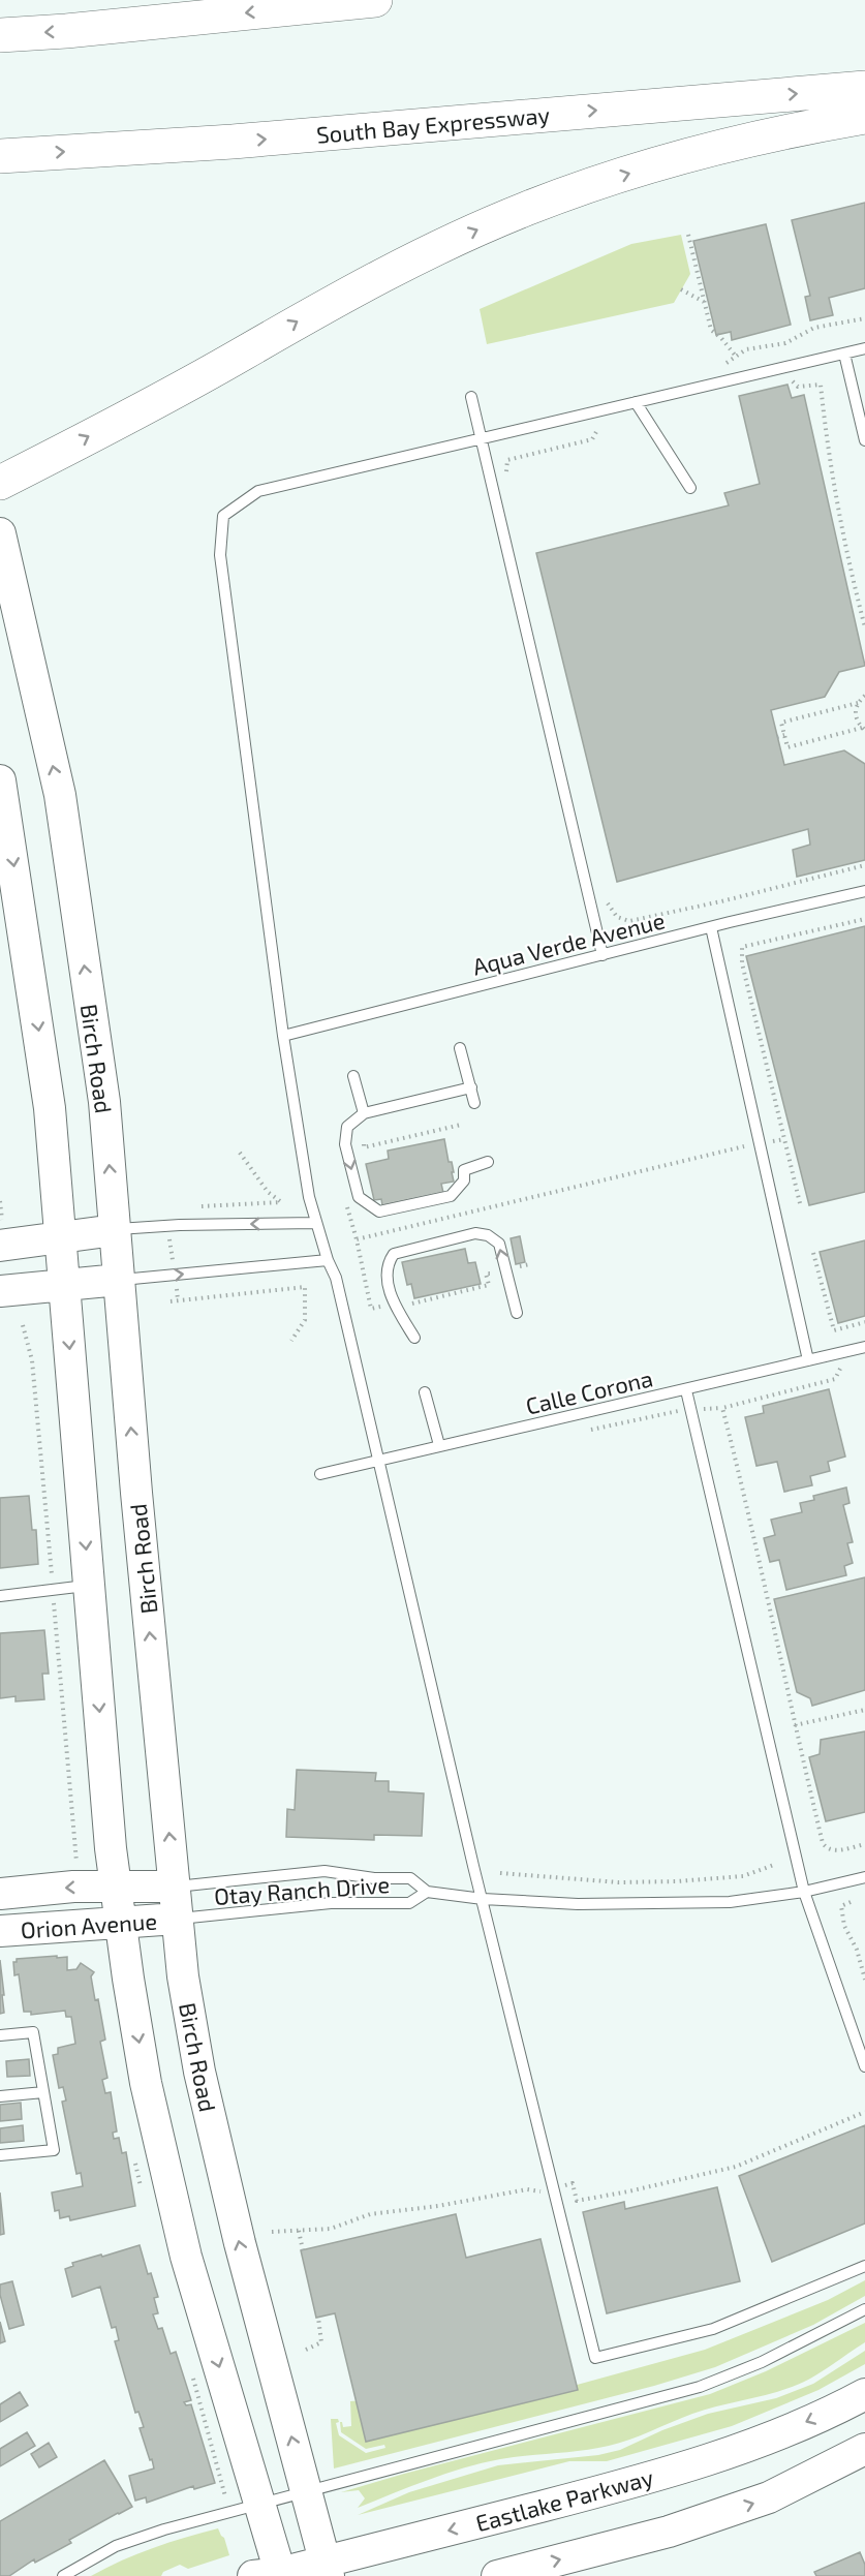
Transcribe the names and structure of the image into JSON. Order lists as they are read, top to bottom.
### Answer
{
  "streets": {
    "highway": ["South Bay Expressway"],
    "main road": ["Birch Road", "Orion Avenue", "Eastlake Parkway"],
    "lane": ["Aqua Verde Avenue", "Calle Corona", "Otay Ranch Drive"]
  },
  "crossings": [
    ["Birch Road", "Otay Ranch Drive"],
    ["Birch Road", "Orion Avenue"],
    ["Birch Road", "Eastlake Parkway"],
    ["Otay Ranch Drive", "Orion Avenue"]
  ]
}
